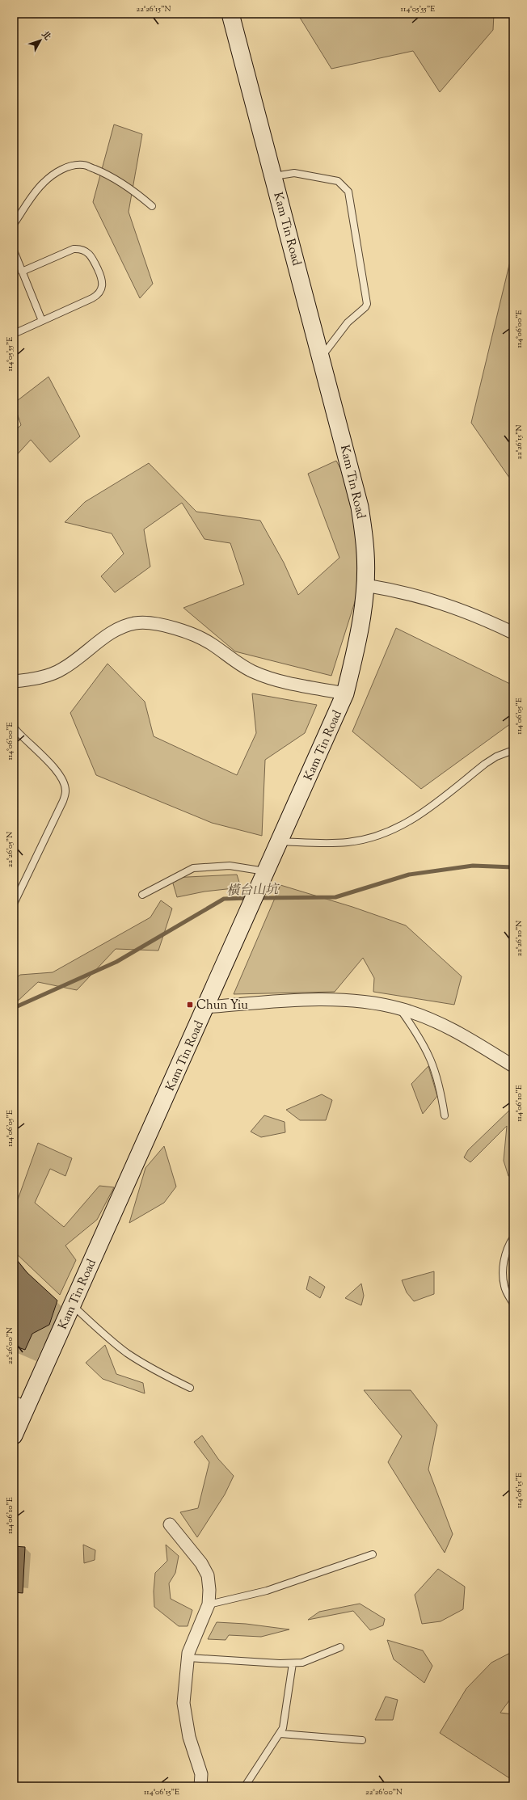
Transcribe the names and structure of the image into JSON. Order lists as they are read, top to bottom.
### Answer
{
  "streets": {
    "main road": ["Kam Tin Road"]
  },
  "water": ["橫台山坑"],
  "places": {
    "transit": ["Chun Yiu"]
  },
  "north": "top right",
  "coordinates": [
    "22°26'15\"N",
    "114°05'55\"E",
    "114°06'00\"E",
    "114°06'05\"E",
    "22°26'05\"N",
    "22°26'10\"N",
    "114°06'10\"E",
    "22°26'00\"N",
    "114°06'15\"E"
  ]
}
